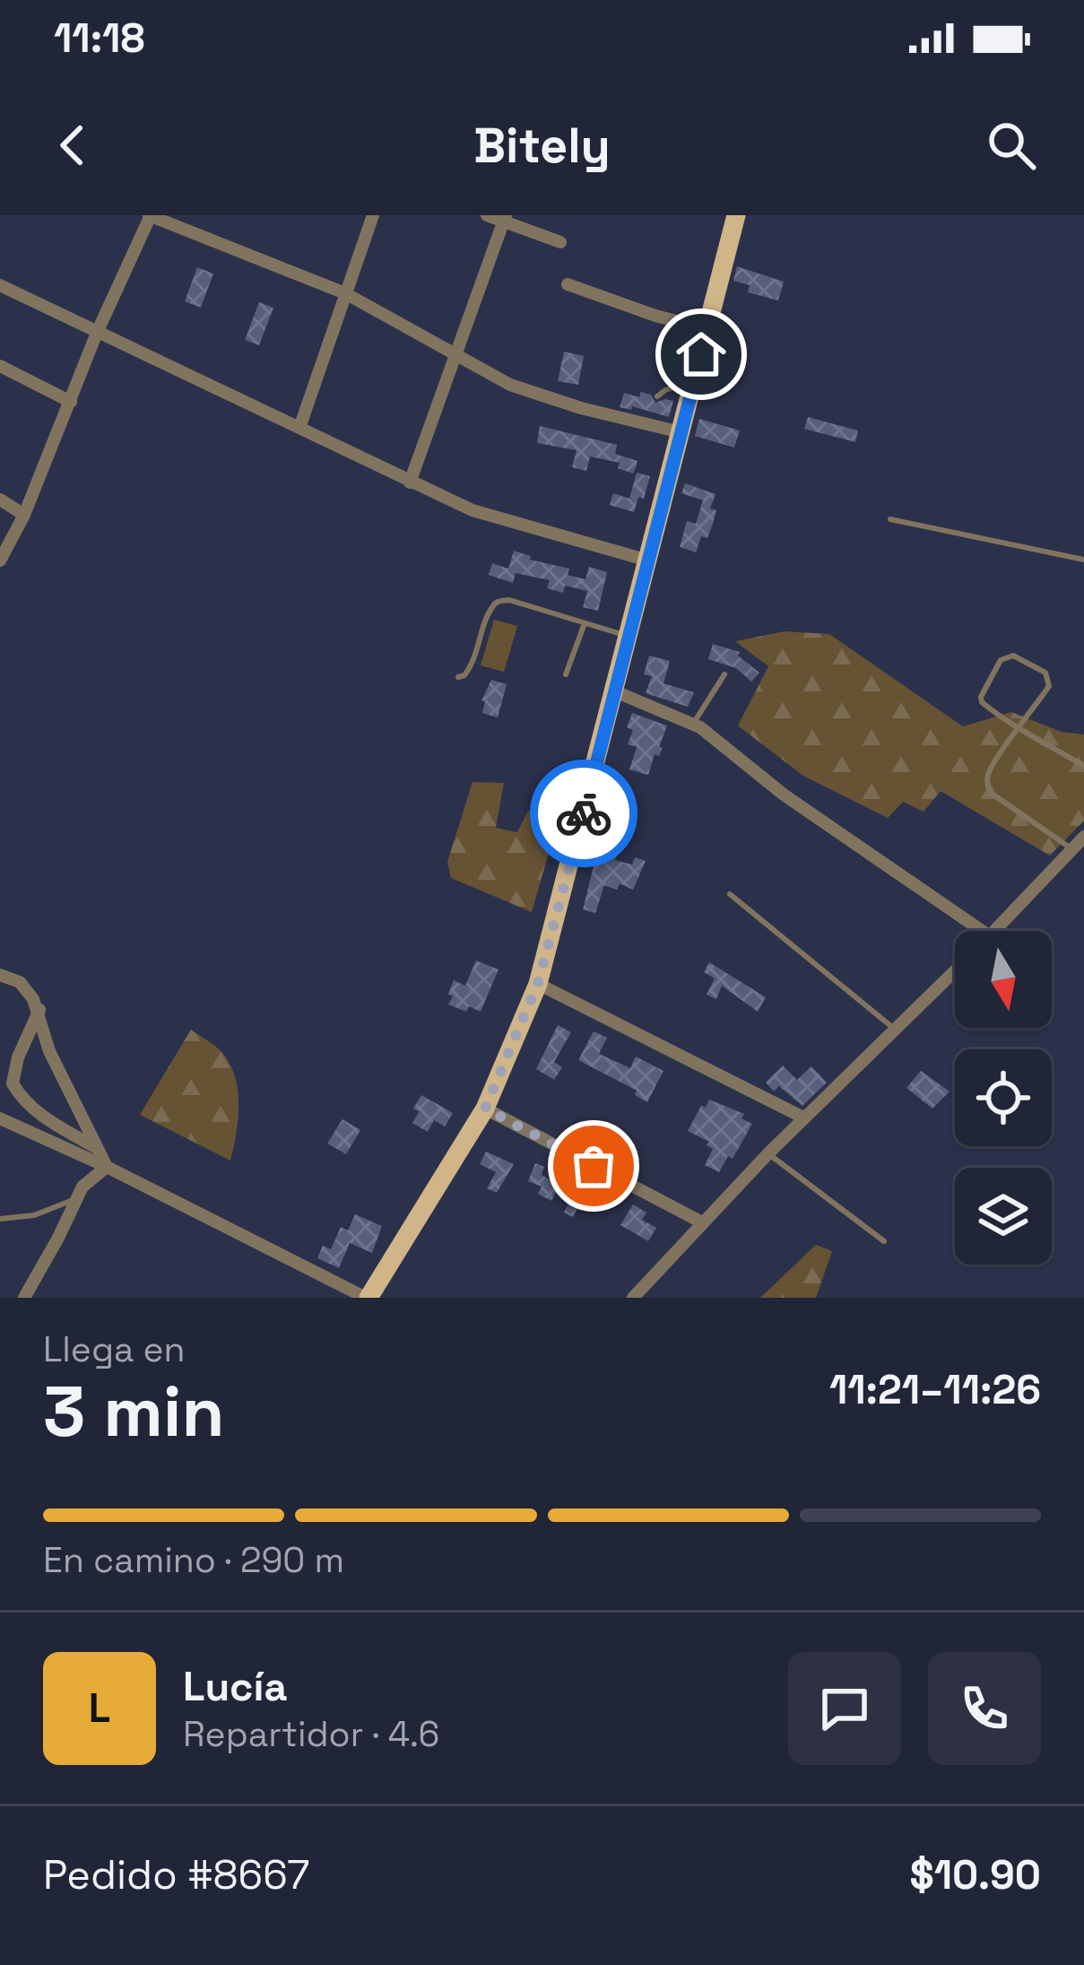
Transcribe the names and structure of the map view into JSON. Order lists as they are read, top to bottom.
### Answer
{
  "north": "bottom",
  "page": {
    "status": "11:18",
    "header": "Bitely",
    "heading": ["3 min", "Llega en", "11:21–11:26"],
    "panel": [
      "Lucía",
      "Repartidor · 4.6",
      "Pedido #8667",
      "$10.90"
    ],
    "bar": "En camino · 290 m",
    "round": "L"
  }
}
